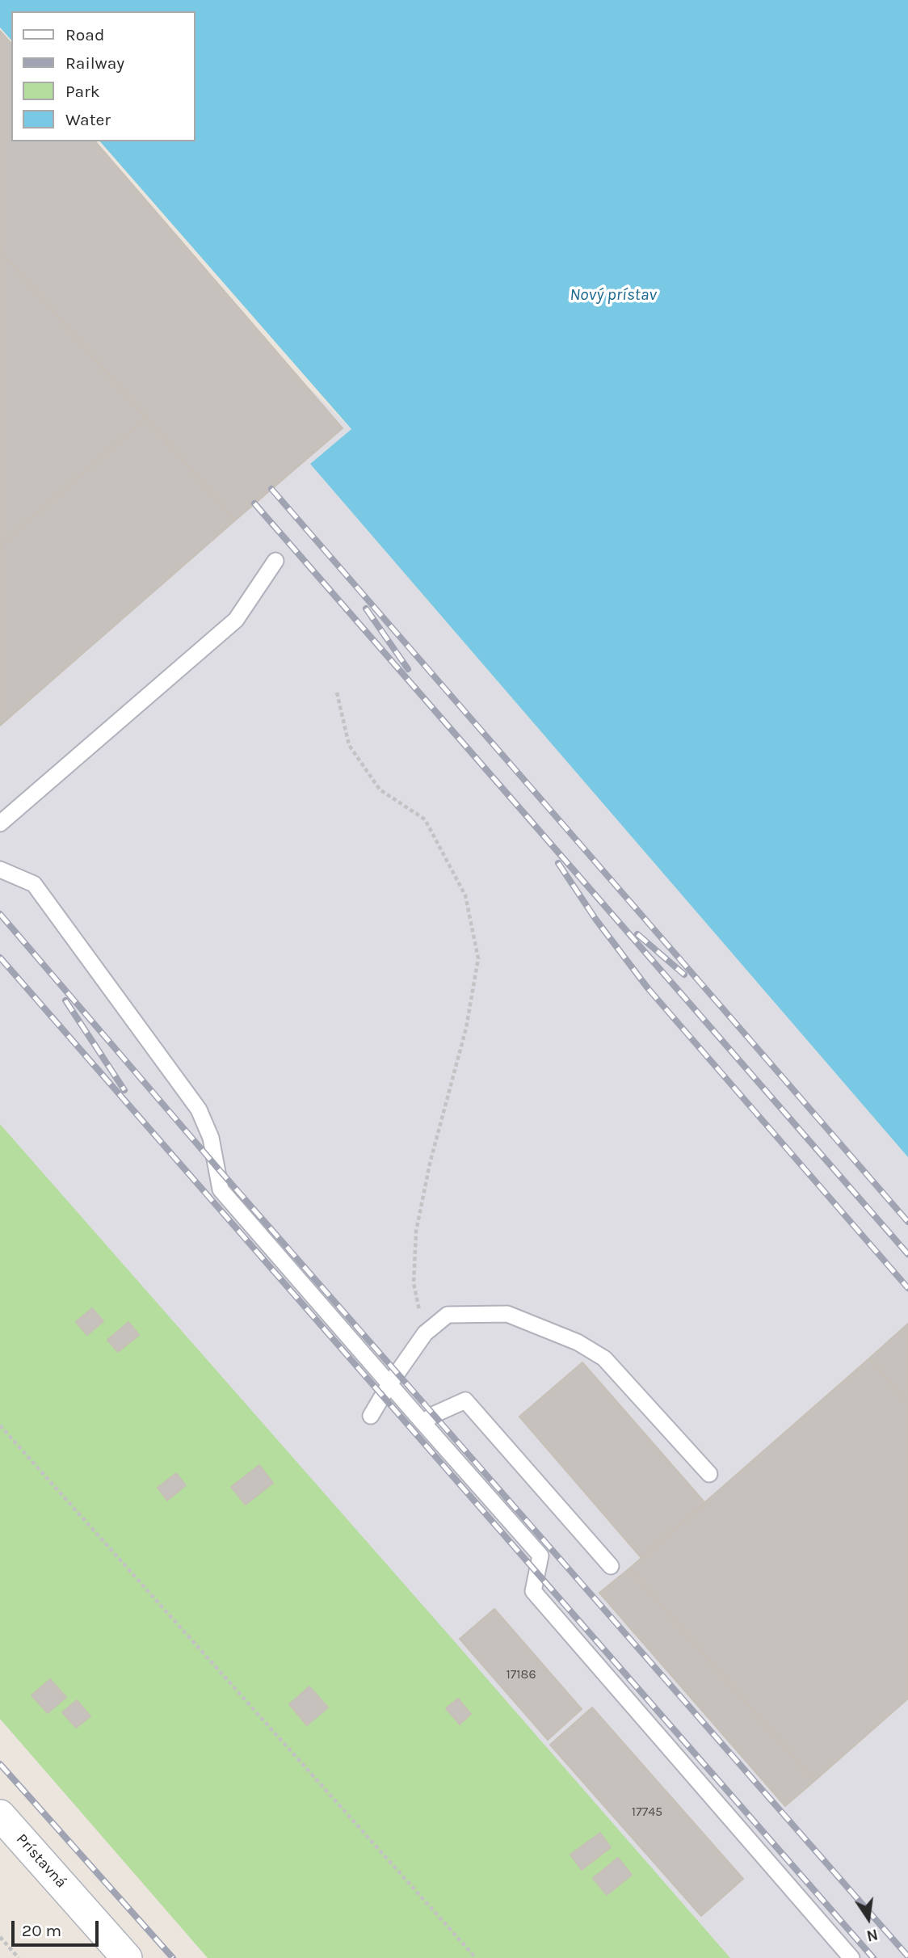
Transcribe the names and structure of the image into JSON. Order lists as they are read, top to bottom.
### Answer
{
  "streets": {
    "street": ["Prístavná"]
  },
  "water": ["Nový prístav"],
  "house_numbers": ["17186", "17745"],
  "legend": [
    "Road",
    "Railway",
    "Park",
    "Water"
  ],
  "scale_bar": "20 m",
  "north": "bottom"
}
